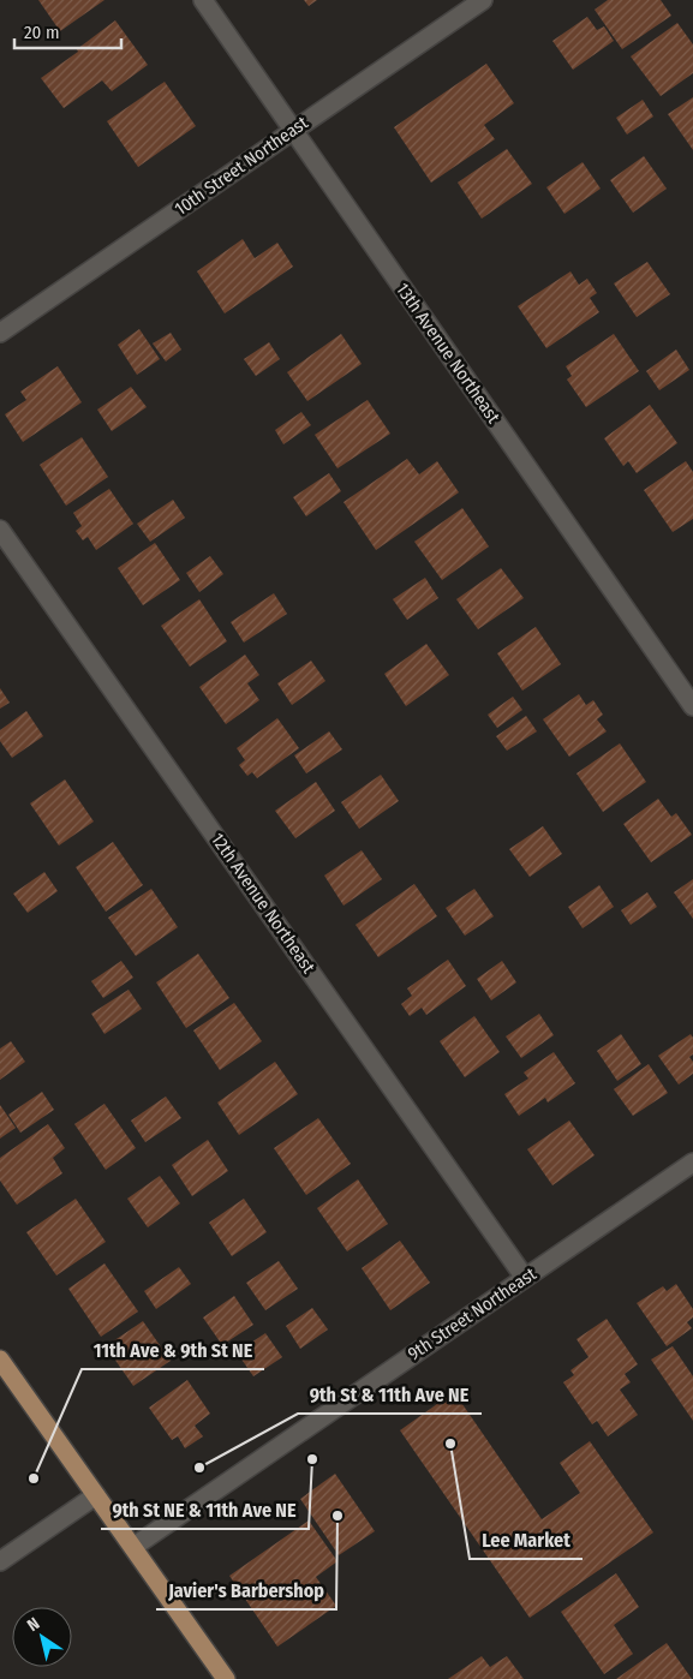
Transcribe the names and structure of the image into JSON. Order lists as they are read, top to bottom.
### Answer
{
  "streets": {
    "street": [
      "10th Street Northeast",
      "13th Avenue Northeast",
      "12th Avenue Northeast",
      "9th Street Northeast"
    ]
  },
  "crossings": [
    ["10th Street Northeast", "13th Avenue Northeast"],
    ["12th Avenue Northeast", "9th Street Northeast"]
  ],
  "places": [
    "Lee Market",
    "9th St NE & 11th Ave NE",
    "9th St & 11th Ave NE",
    "11th Ave & 9th St NE",
    "Javier's Barbershop"
  ],
  "scale_bar": "20 m",
  "north": "top left"
}
